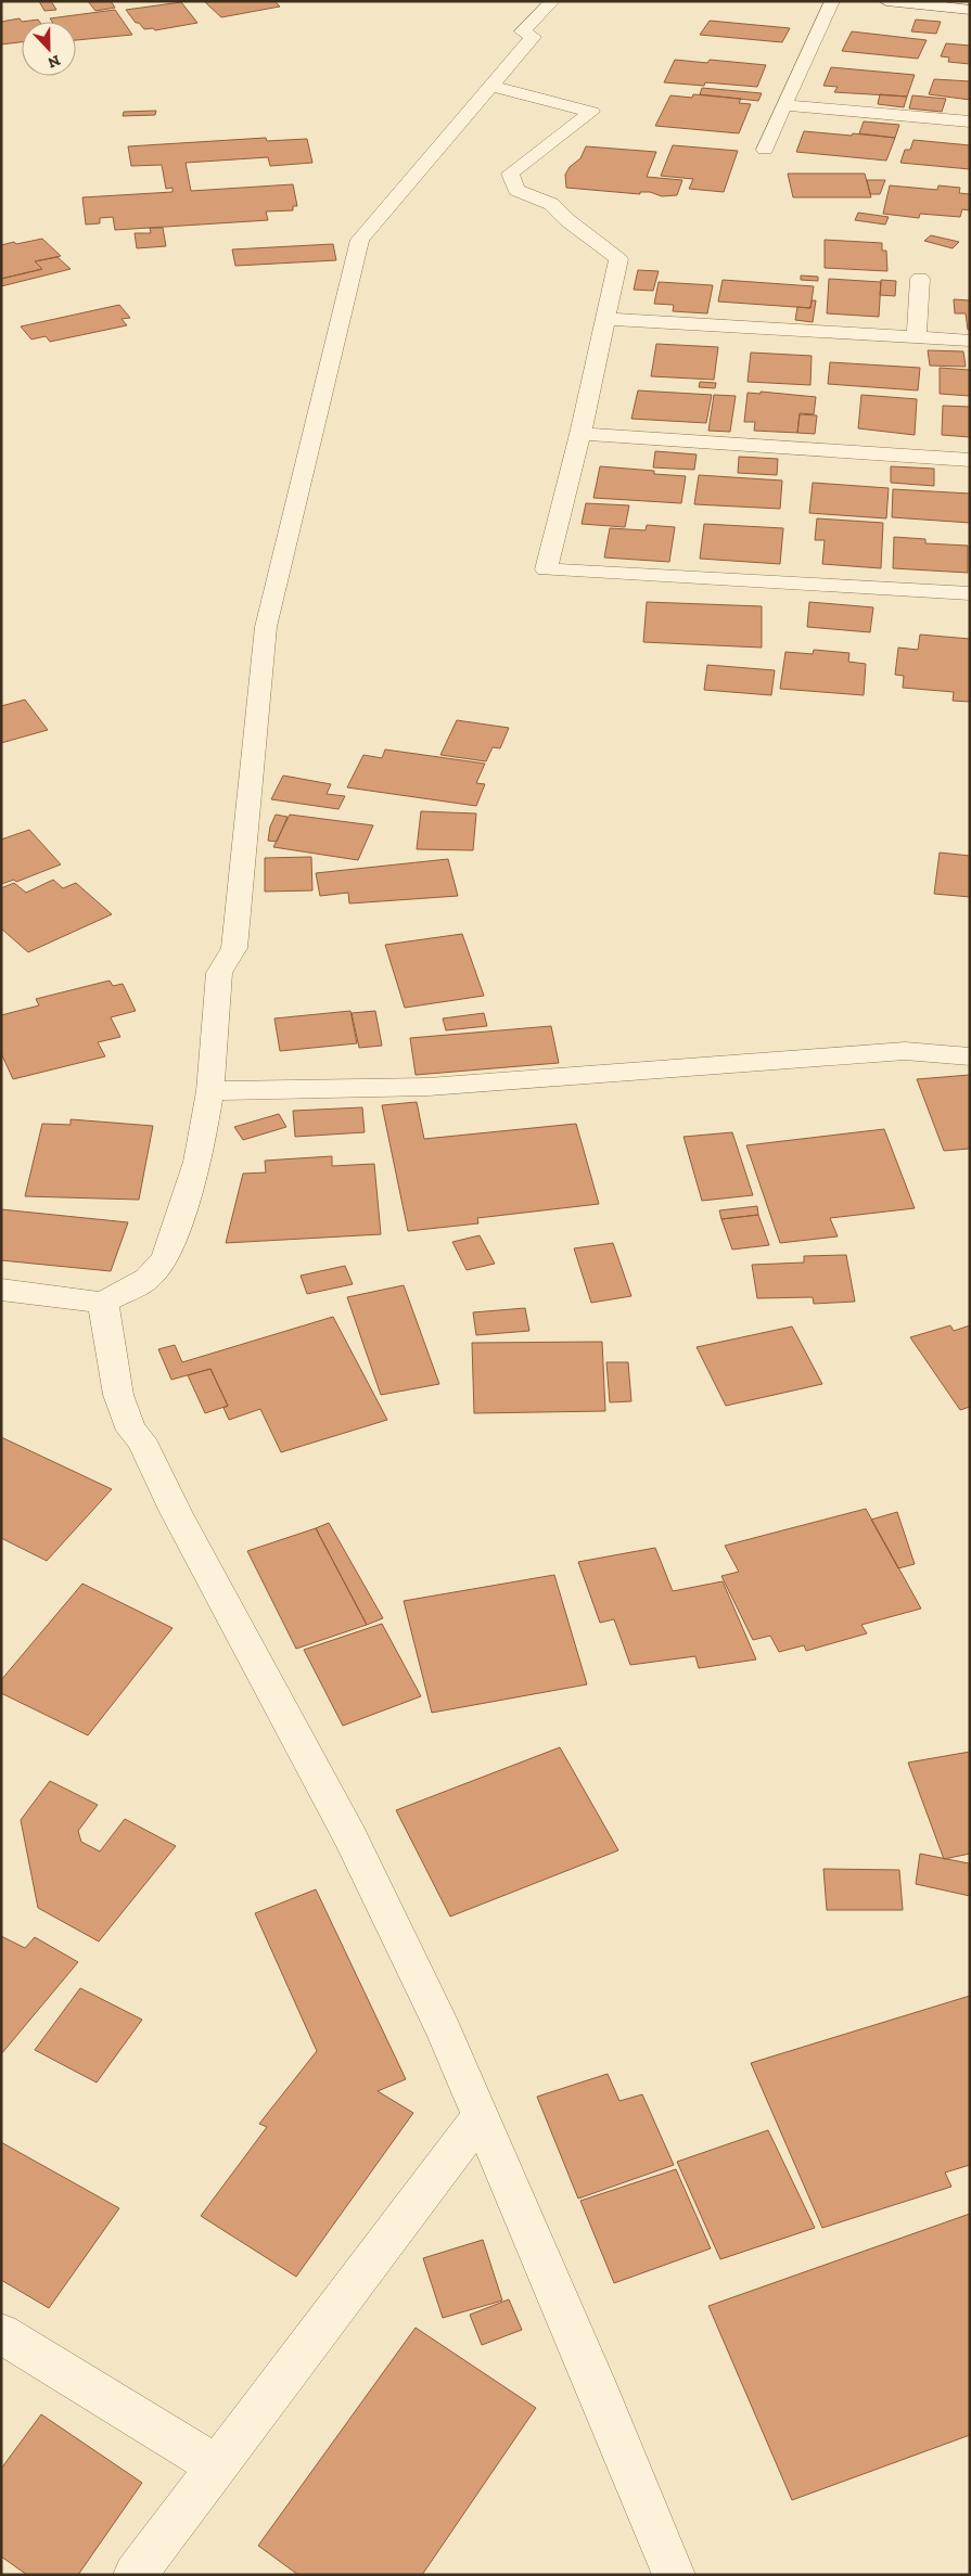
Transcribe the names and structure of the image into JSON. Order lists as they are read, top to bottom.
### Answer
{
  "north": "bottom"
}
